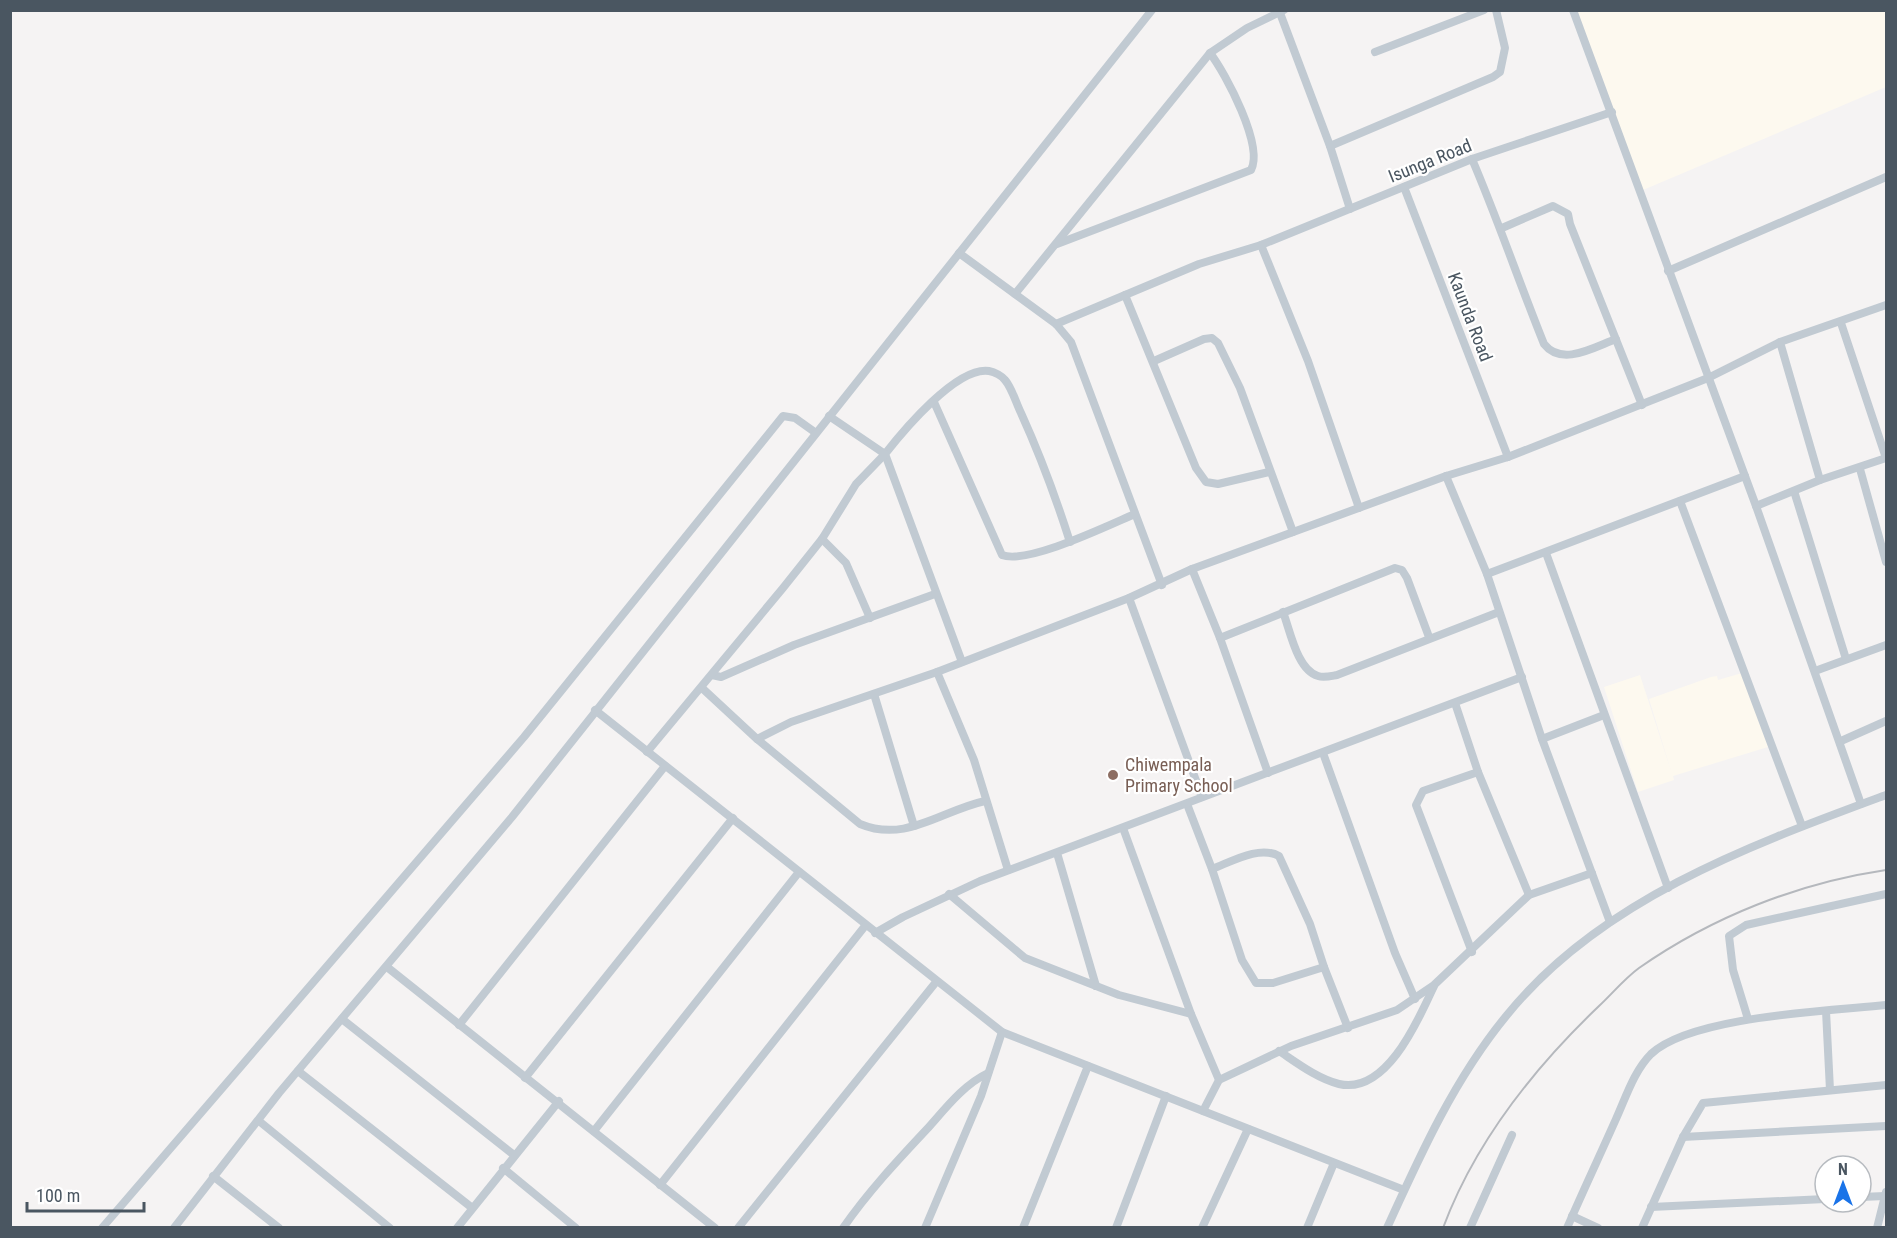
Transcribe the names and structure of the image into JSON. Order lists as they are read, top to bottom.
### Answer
{
  "streets": {
    "street": ["Isunga Road", "Kaunda Road"]
  },
  "crossings": [
    ["Isunga Road", "Kaunda Road"]
  ],
  "places": ["Chiwempala Primary School"],
  "scale_bar": "100 m",
  "north": "top"
}
